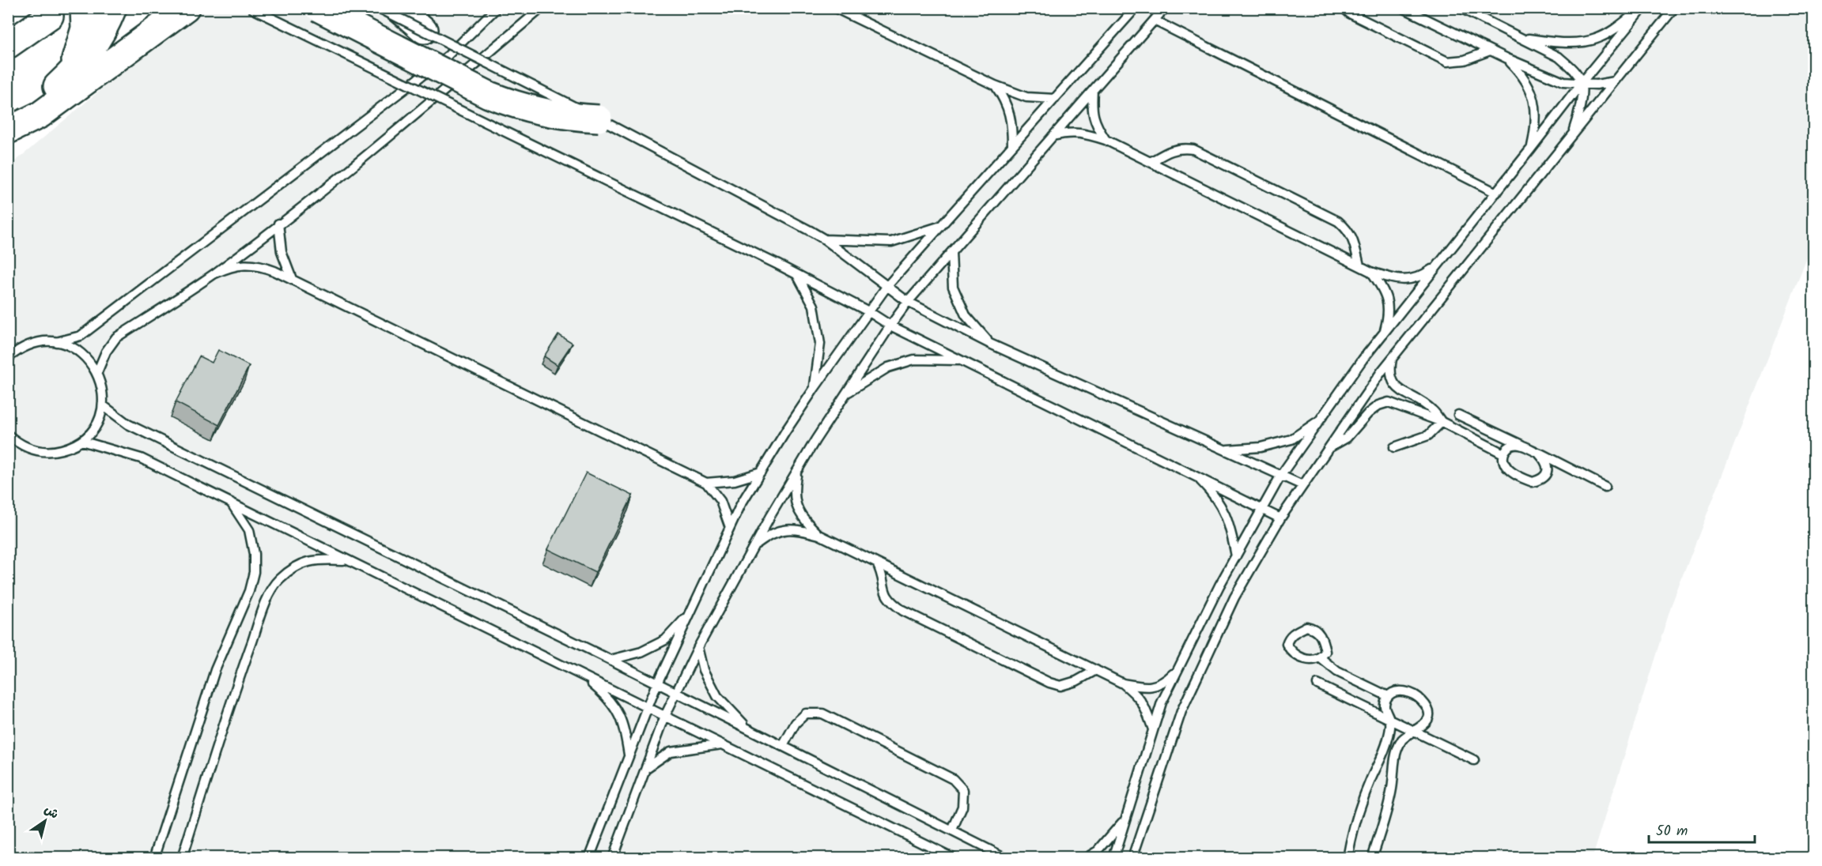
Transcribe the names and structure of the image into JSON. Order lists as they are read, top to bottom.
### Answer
{
  "scale_bar": "50 m",
  "north": "top right"
}
